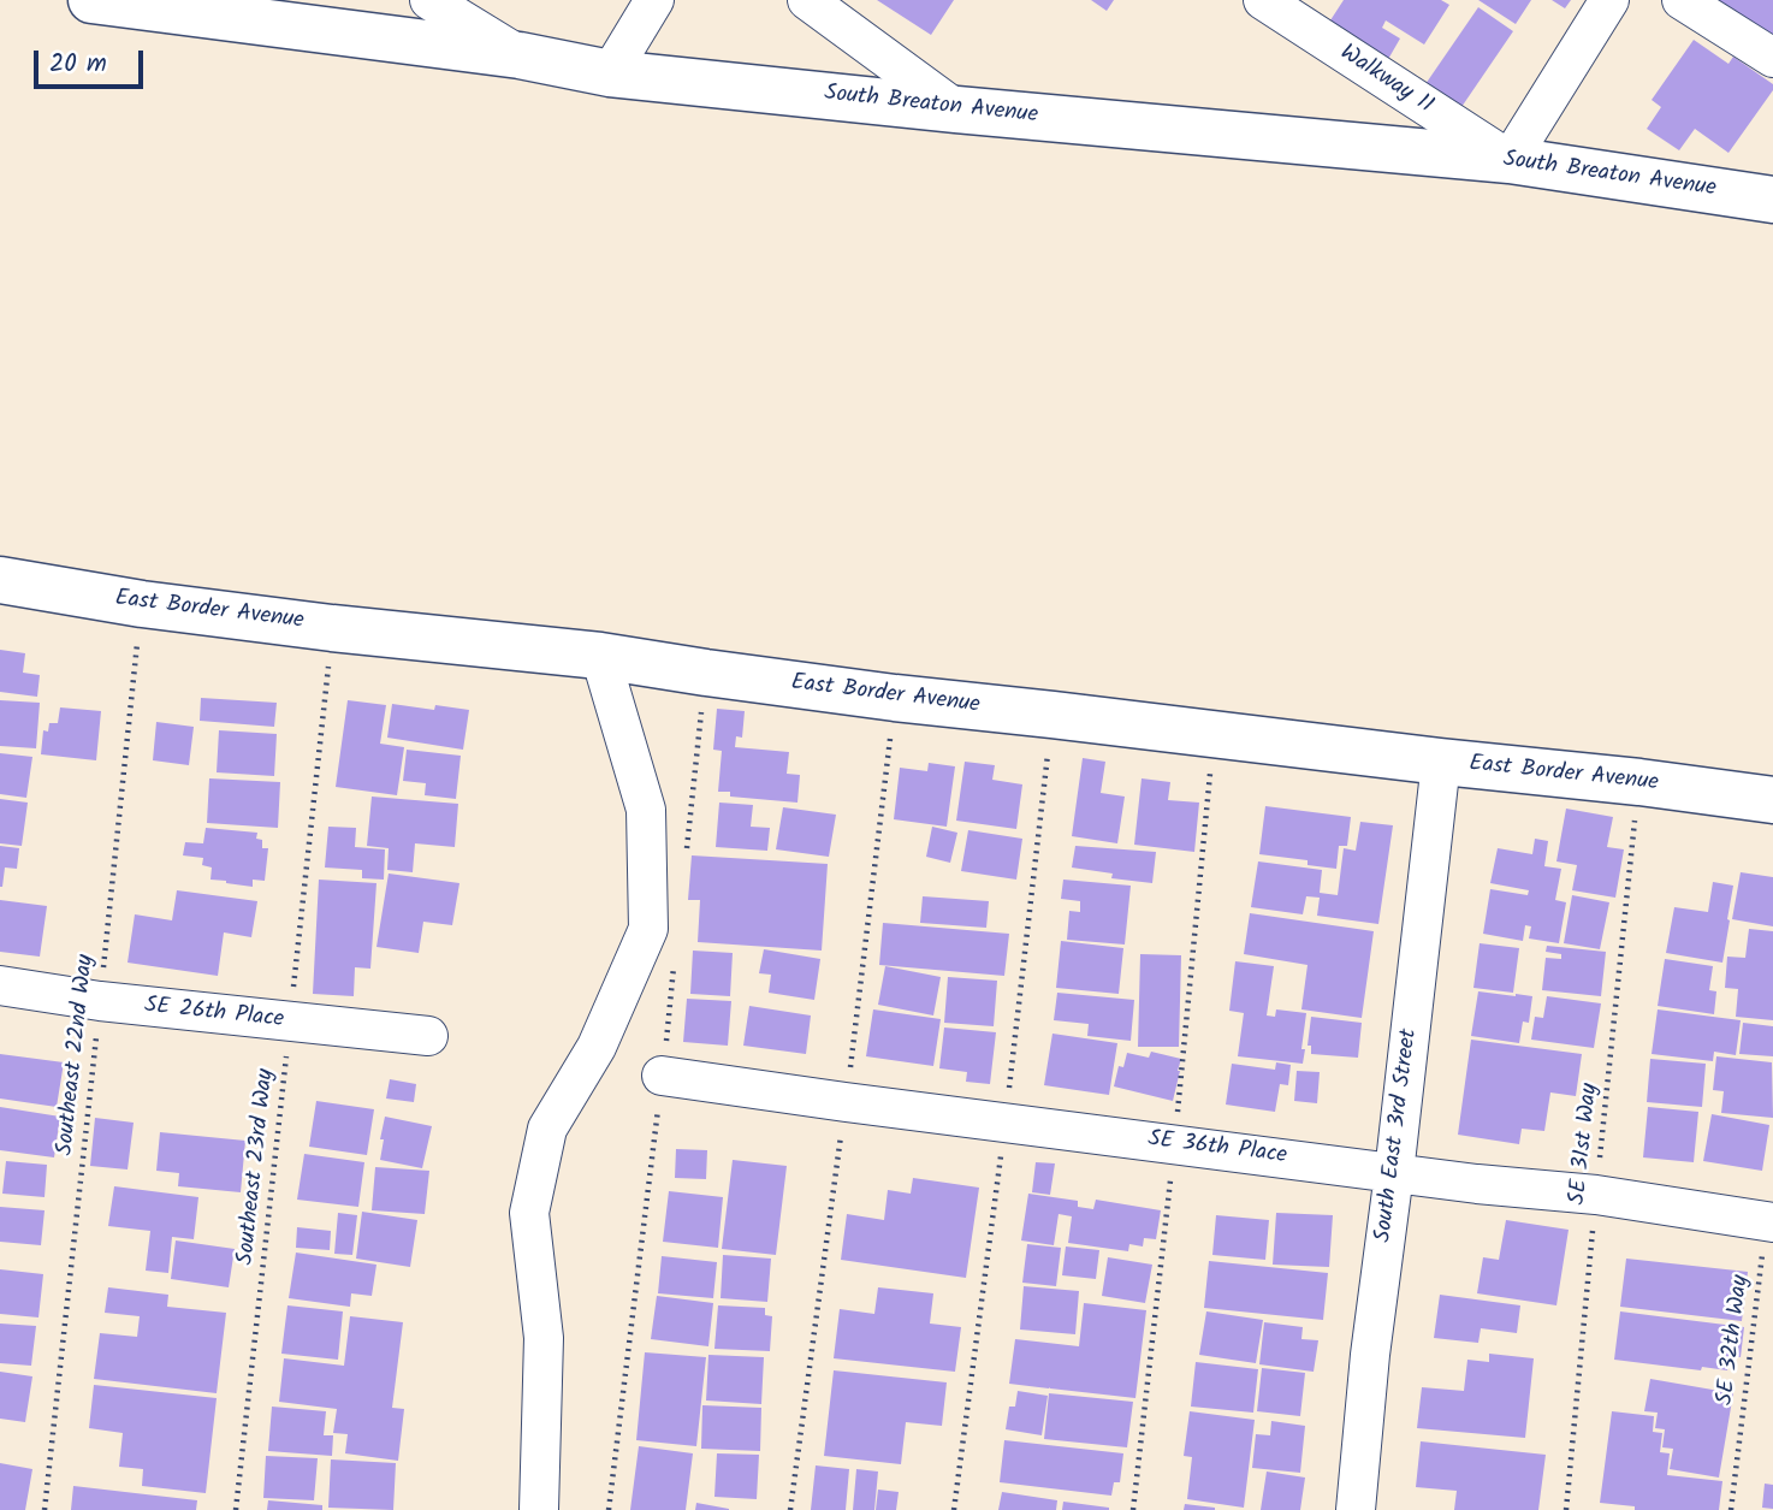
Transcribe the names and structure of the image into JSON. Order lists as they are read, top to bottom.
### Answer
{
  "streets": {
    "street": [
      "Walkway 11",
      "South Breaton Avenue",
      "East Border Avenue",
      "SE 26th Place",
      "South East 3rd Street",
      "SE 36th Place"
    ],
    "path": [
      "Southeast 22nd Way",
      "SE 31st Way",
      "Southeast 23rd Way",
      "SE 32th Way"
    ]
  },
  "crossings": [
    ["Walkway 11", "South Breaton Avenue"],
    ["East Border Avenue", "Southeast 22nd Way"],
    ["East Border Avenue", "South East 3rd Street"],
    ["East Border Avenue", "SE 31st Way"],
    ["East Border Avenue", "Southeast 23rd Way"],
    ["SE 26th Place", "Southeast 22nd Way"],
    ["SE 26th Place", "Southeast 23rd Way"],
    ["South East 3rd Street", "SE 36th Place"],
    ["SE 31st Way", "SE 36th Place"],
    ["SE 36th Place", "SE 32th Way"]
  ],
  "scale_bar": "20 m"
}
